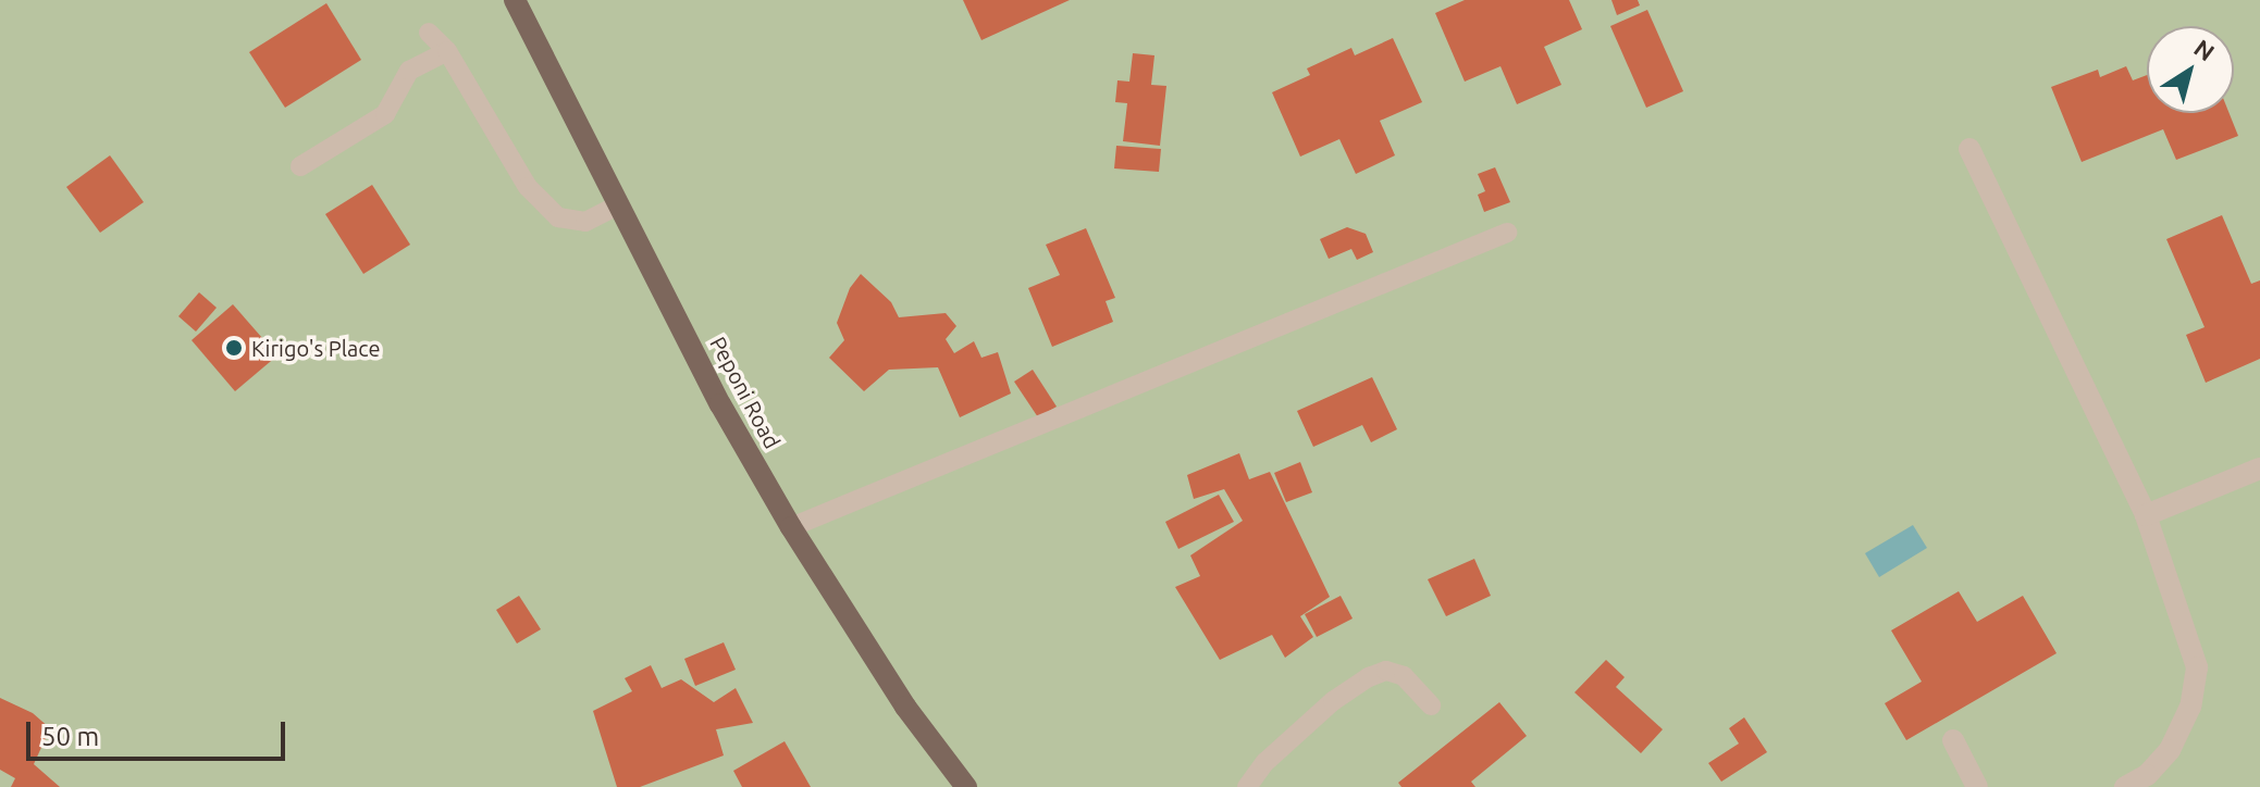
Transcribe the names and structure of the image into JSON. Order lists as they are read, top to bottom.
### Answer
{
  "streets": {
    "main road": ["Peponi Road"]
  },
  "places": ["Kirigo's Place"],
  "scale_bar": "50 m",
  "north": "top right"
}
